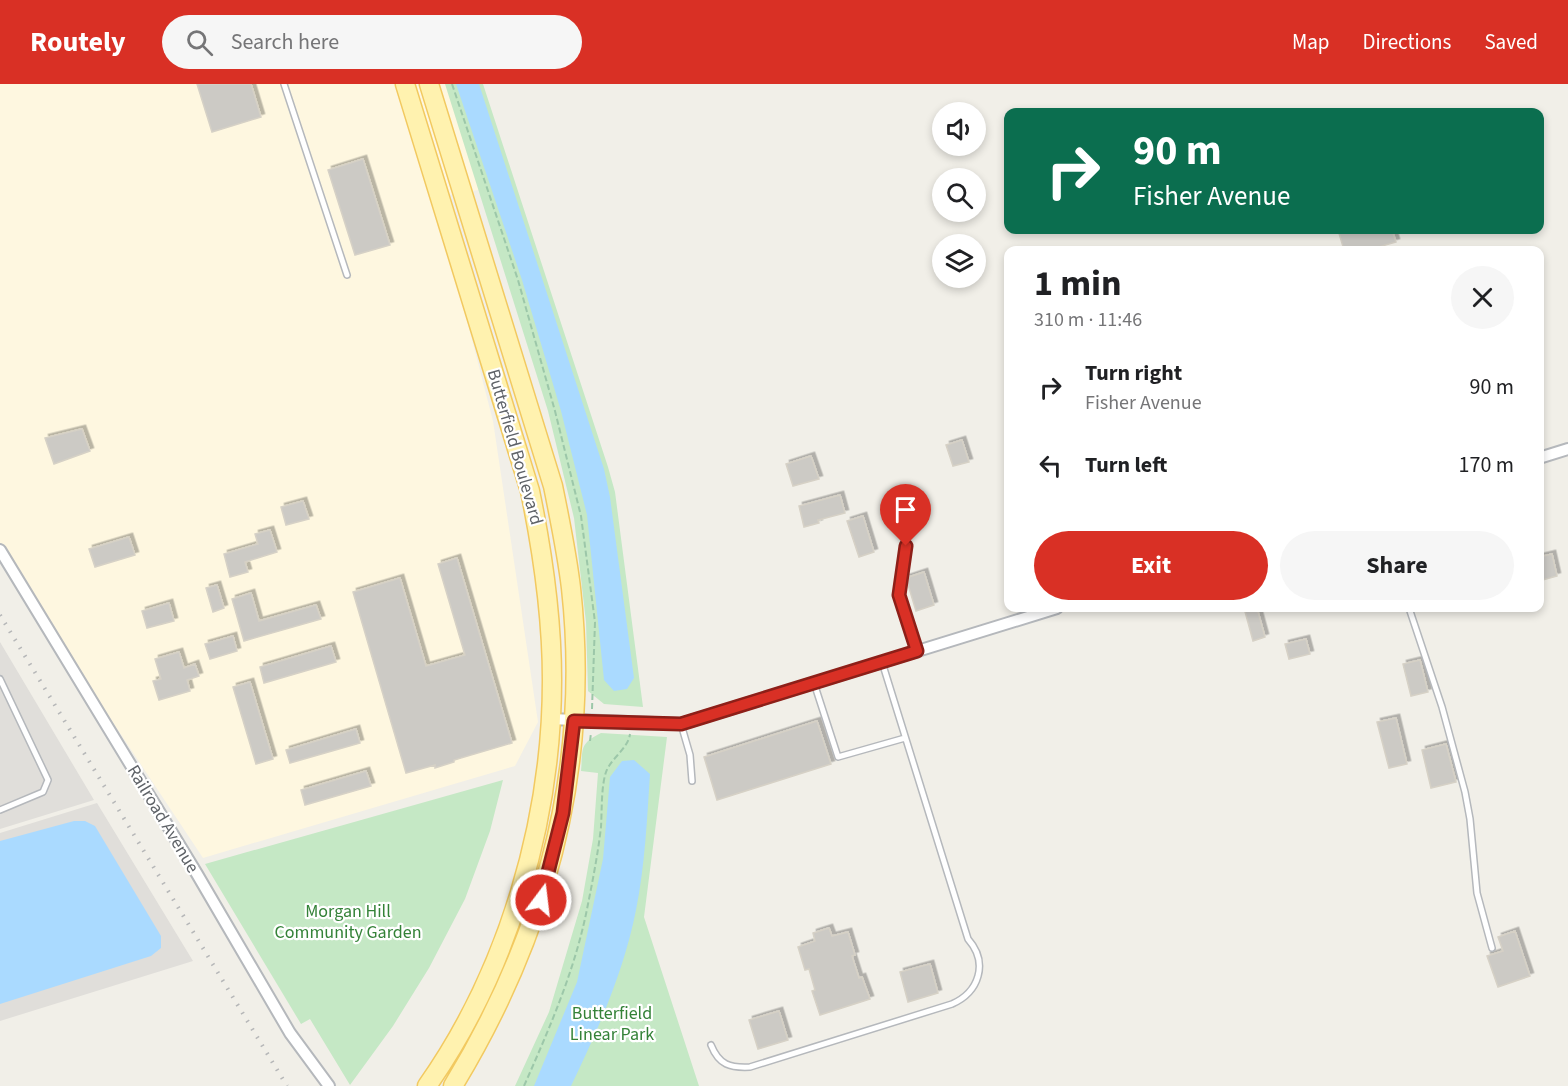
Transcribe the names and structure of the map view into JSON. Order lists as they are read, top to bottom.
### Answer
{
  "streets": {
    "main road": ["Butterfield Boulevard"],
    "street": ["Railroad Avenue"]
  },
  "parks": ["Morgan Hill Community Garden", "Butterfield Linear Park"],
  "page": {
    "header": "Routely",
    "search": "Search here",
    "nav": ["Map", "Directions", "Saved"],
    "turn": ["90 m", "Fisher Avenue"],
    "heading": ["1 min", "310 m · 11:46"],
    "list": [
      {
        "name": "Turn right",
        "note": "Fisher Avenue",
        "value": "90 m"
      },
      {
        "name": "Turn left",
        "value": "170 m"
      }
    ],
    "buttons": ["Exit", "Share"]
  }
}
